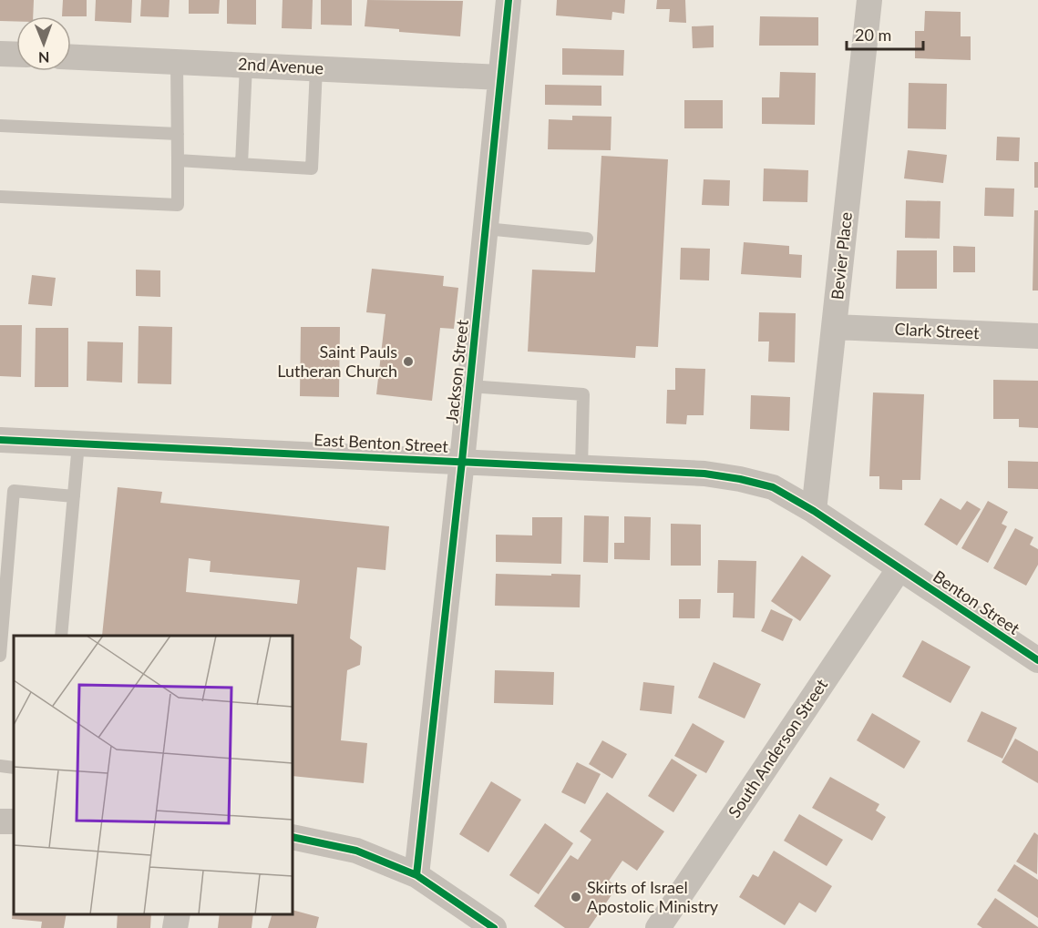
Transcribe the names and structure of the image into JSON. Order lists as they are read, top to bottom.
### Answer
{
  "streets": {
    "street": [
      "2nd Avenue",
      "Bevier Place",
      "Clark Street",
      "Jackson Street",
      "East Benton Street",
      "Benton Street",
      "South Anderson Street"
    ]
  },
  "crossings": [
    ["2nd Avenue", "Jackson Street"],
    ["Bevier Place", "Clark Street"],
    ["Bevier Place", "East Benton Street"],
    ["Jackson Street", "East Benton Street"],
    ["East Benton Street", "Benton Street"],
    ["East Benton Street", "South Anderson Street"],
    ["Benton Street", "South Anderson Street"]
  ],
  "places": ["Saint Pauls Lutheran Church", "Skirts of Israel Apostolic Ministry"],
  "scale_bar": "20 m",
  "north": "bottom"
}
